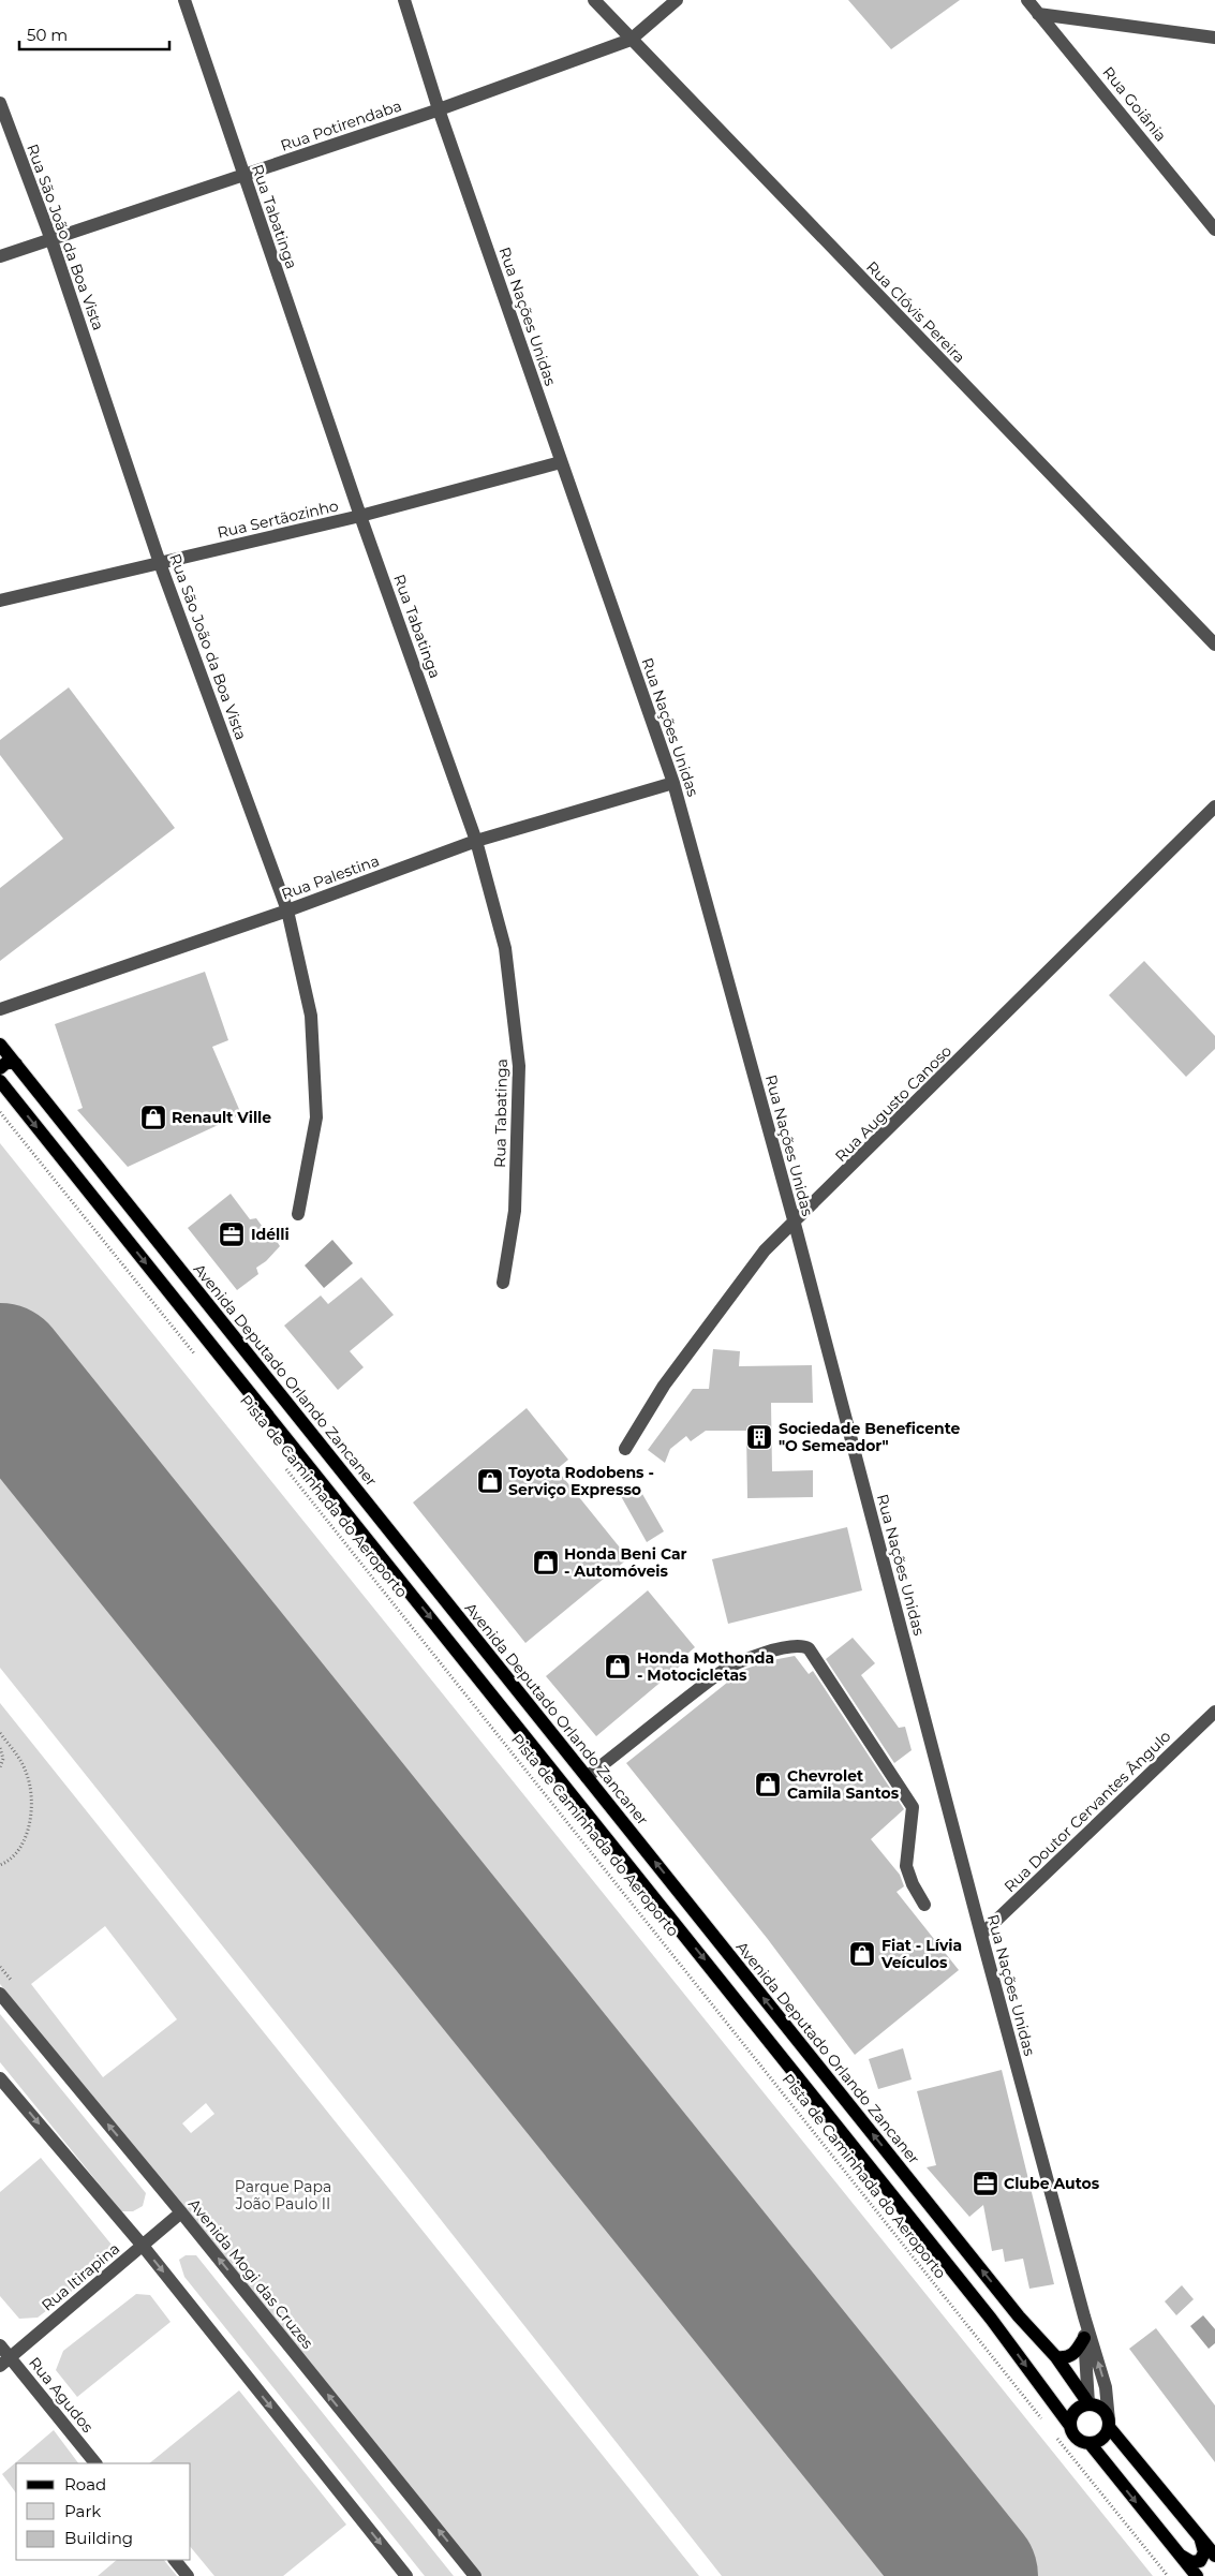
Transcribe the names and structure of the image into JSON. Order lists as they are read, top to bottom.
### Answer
{
  "streets": {
    "main road": ["Avenida Deputado Orlando Zancaner"],
    "street": [
      "Rua Goiânia",
      "Rua Potirendaba",
      "Rua Tabatinga",
      "Rua São João da Boa Vista",
      "Rua Clóvis Pereira",
      "Rua Nações Unidas",
      "Rua Sertãozinho",
      "Rua Palestina",
      "Rua Augusto Canoso",
      "Rua Doutor Cervantes Ângulo",
      "Avenida Mogi das Cruzes",
      "Rua Itirapina",
      "Rua Agudos"
    ],
    "path": ["Pista de Caminhada do Aeroporto"]
  },
  "crossings": [
    ["Rua Potirendaba", "Rua Tabatinga"],
    ["Rua Potirendaba", "Rua São João da Boa Vista"],
    ["Rua Potirendaba", "Rua Clóvis Pereira"],
    ["Rua Potirendaba", "Rua Nações Unidas"],
    ["Rua Tabatinga", "Rua Sertãozinho"],
    ["Rua Tabatinga", "Rua Palestina"],
    ["Rua São João da Boa Vista", "Rua Sertãozinho"],
    ["Rua São João da Boa Vista", "Rua Palestina"],
    ["Rua Nações Unidas", "Rua Sertãozinho"],
    ["Rua Nações Unidas", "Rua Palestina"],
    ["Rua Nações Unidas", "Rua Augusto Canoso"],
    ["Rua Nações Unidas", "Avenida Deputado Orlando Zancaner"],
    ["Rua Nações Unidas", "Rua Doutor Cervantes Ângulo"],
    ["Avenida Mogi das Cruzes", "Rua Itirapina"],
    ["Rua Itirapina", "Rua Agudos"]
  ],
  "parks": ["Parque Papa João Paulo II"],
  "places": {
    "shop": [
      "Renault Ville",
      "Toyota Rodobens - Serviço Expresso",
      "Honda Beni Car - Automóveis",
      "Honda Mothonda - Motocicletas",
      "Chevrolet Camila Santos",
      "Fiat - Lívia Veículos"
    ],
    "office": ["Idélli", "Clube Autos"],
    "building": ["Sociedade Beneficente \"O Semeador\""]
  },
  "legend": ["Road", "Park", "Building"],
  "scale_bar": "50 m"
}
